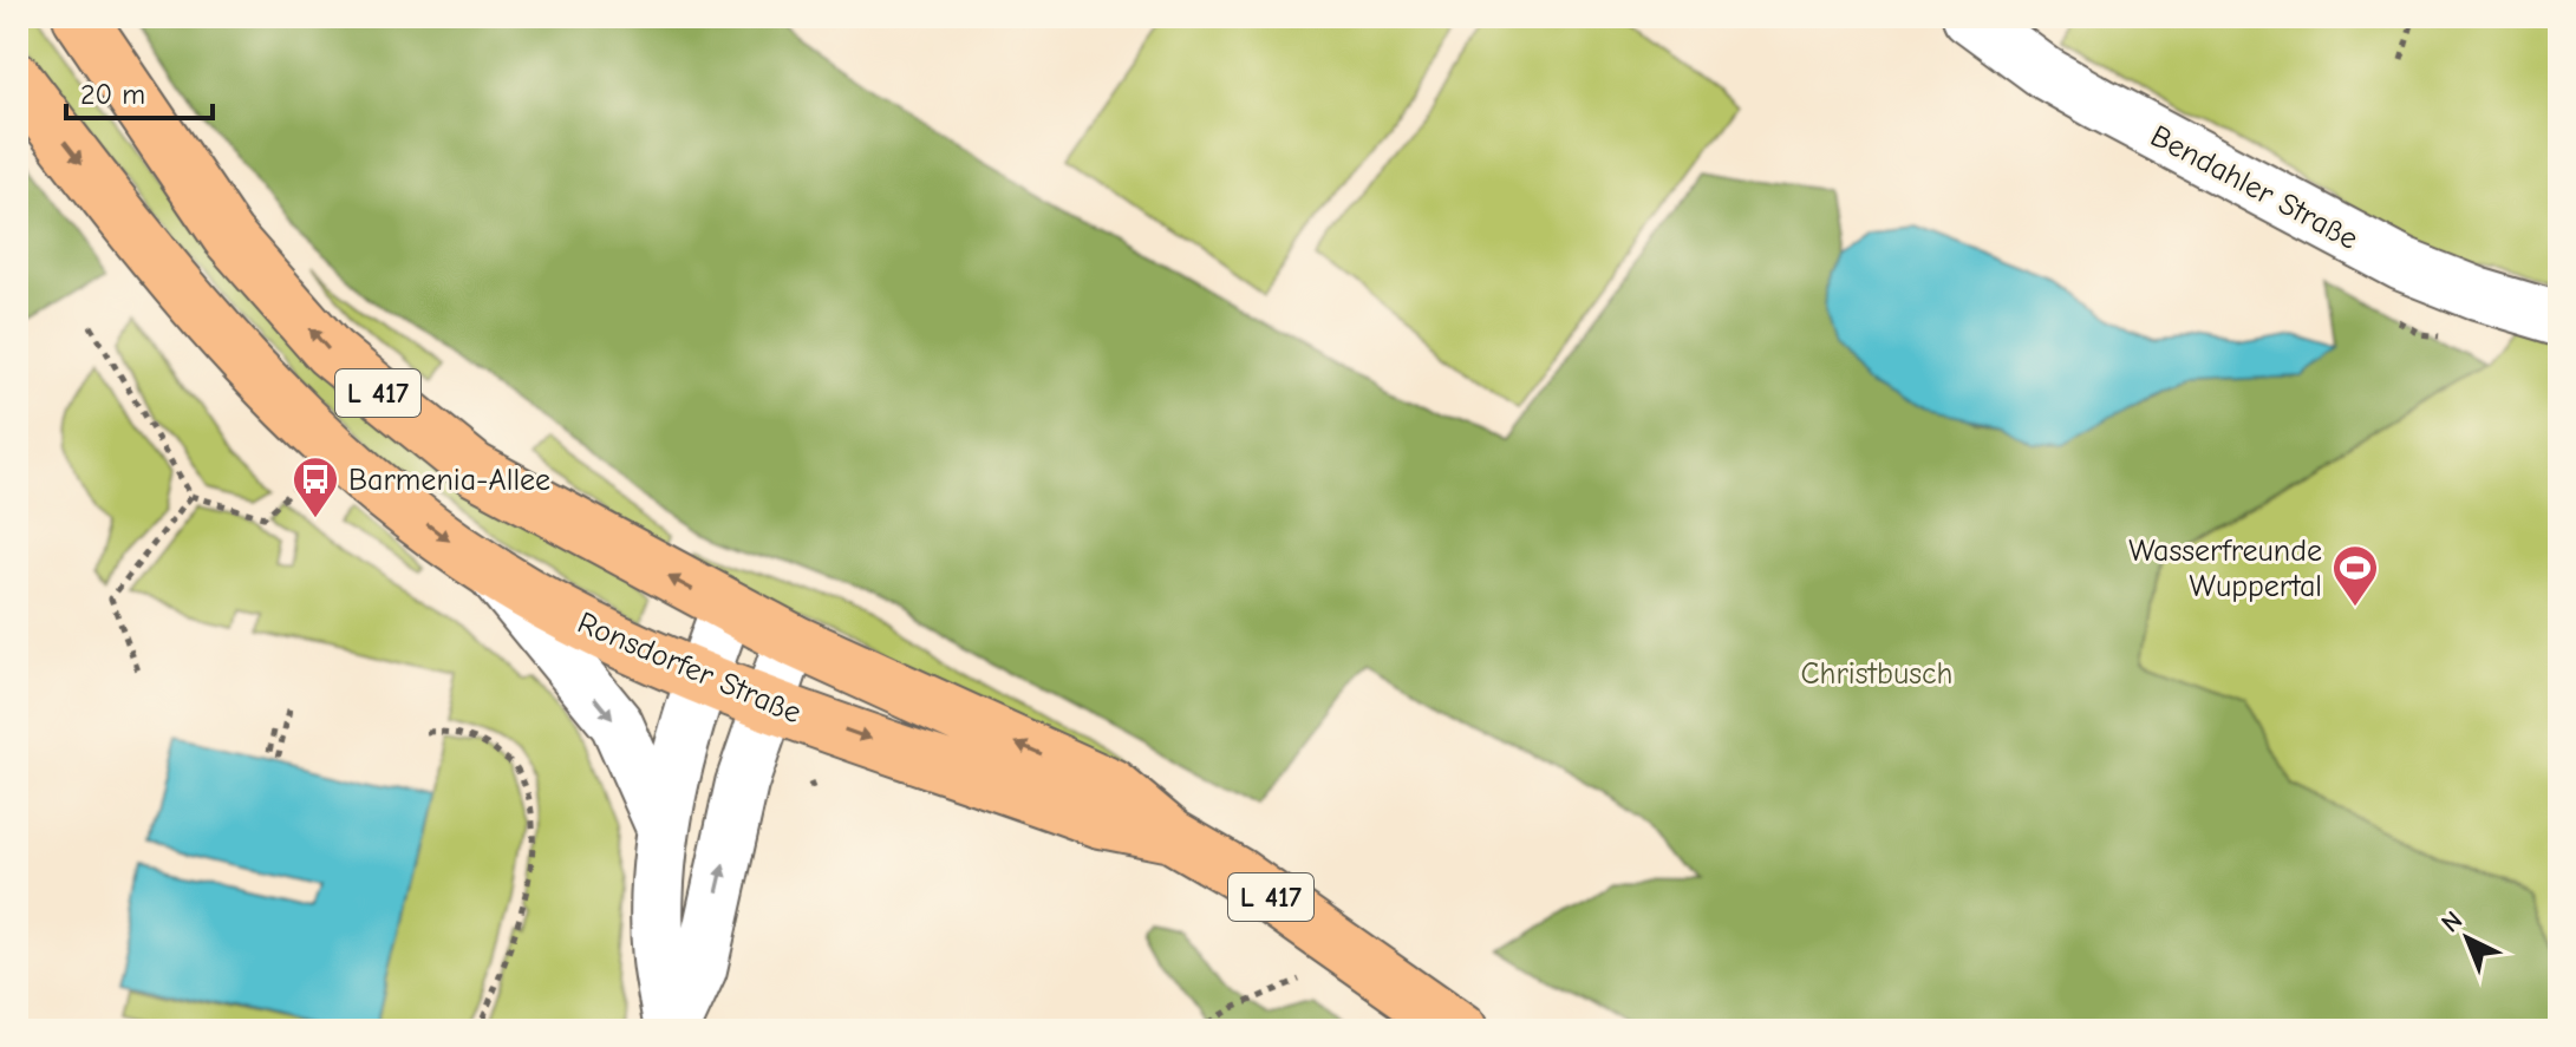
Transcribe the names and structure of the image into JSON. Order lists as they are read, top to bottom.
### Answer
{
  "streets": {
    "main road": ["L 417", "Ronsdorfer Straße"],
    "street": ["Bendahler Straße"]
  },
  "parks": ["Christbusch"],
  "places": {
    "bus stop": ["Barmenia-Allee"],
    "sports": ["Wasserfreunde Wuppertal"]
  },
  "scale_bar": "20 m",
  "north": "top left"
}
